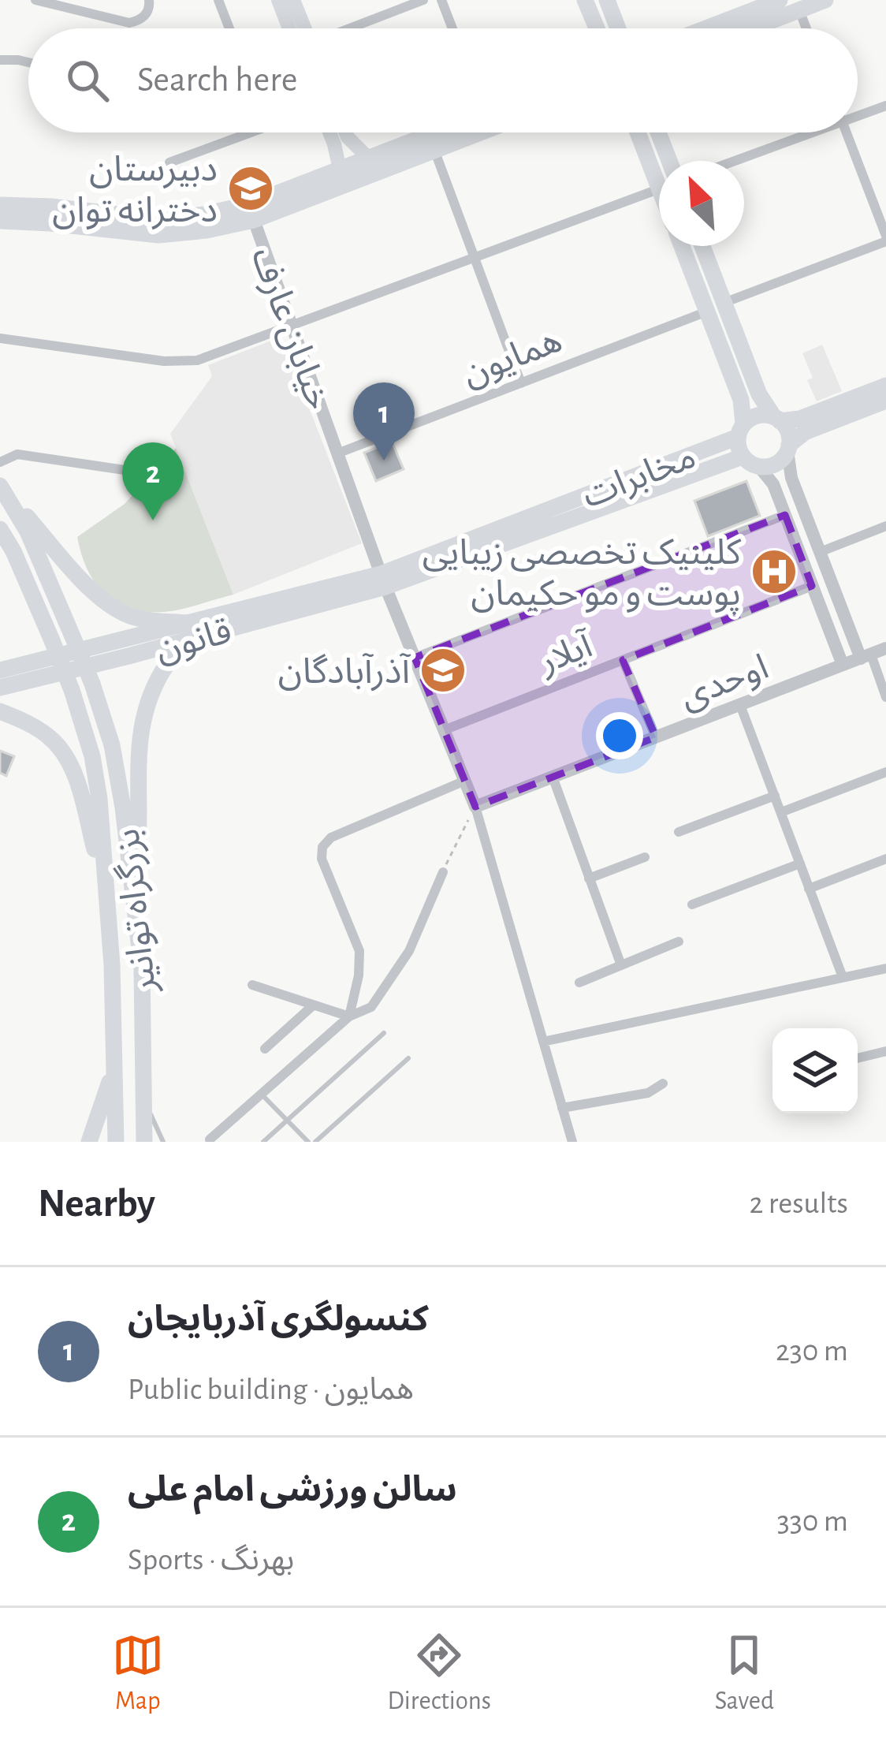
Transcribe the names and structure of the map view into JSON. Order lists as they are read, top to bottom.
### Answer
{
  "streets": {
    "main road": ["مخابرات", "قانون", "بزرگراه توانیر"],
    "street": [
      "خیابان عارف",
      "همایون",
      "آیلار",
      "اوحدی"
    ]
  },
  "crossings": [
    ["خیابان عارف", "همایون"],
    ["خیابان عارف", "مخابرات"],
    ["خیابان عارف", "قانون"],
    ["خیابان عارف", "آیلار"],
    ["خیابان عارف", "اوحدی"],
    ["مخابرات", "قانون"]
  ],
  "places": {
    "school or university": ["دبیرستان دخترانه توان", "آذرآبادگان"],
    "hospital": ["کلینیک تخصصی زیبایی پوست و مو حکیمان"]
  },
  "north": "top left",
  "page": {
    "search": "Search here",
    "pins": ["1", "2"],
    "heading": ["Nearby", "2 results"],
    "list": [
      {
        "mark": "1",
        "name": "کنسولگری آذربایجان",
        "note": "Public building · همایون",
        "value": "230 m"
      },
      {
        "mark": "2",
        "name": "سالن ورزشی امام علی",
        "note": "Sports · بهرنگ",
        "value": "330 m"
      }
    ],
    "nav": ["Map", "Directions", "Saved"]
  }
}
